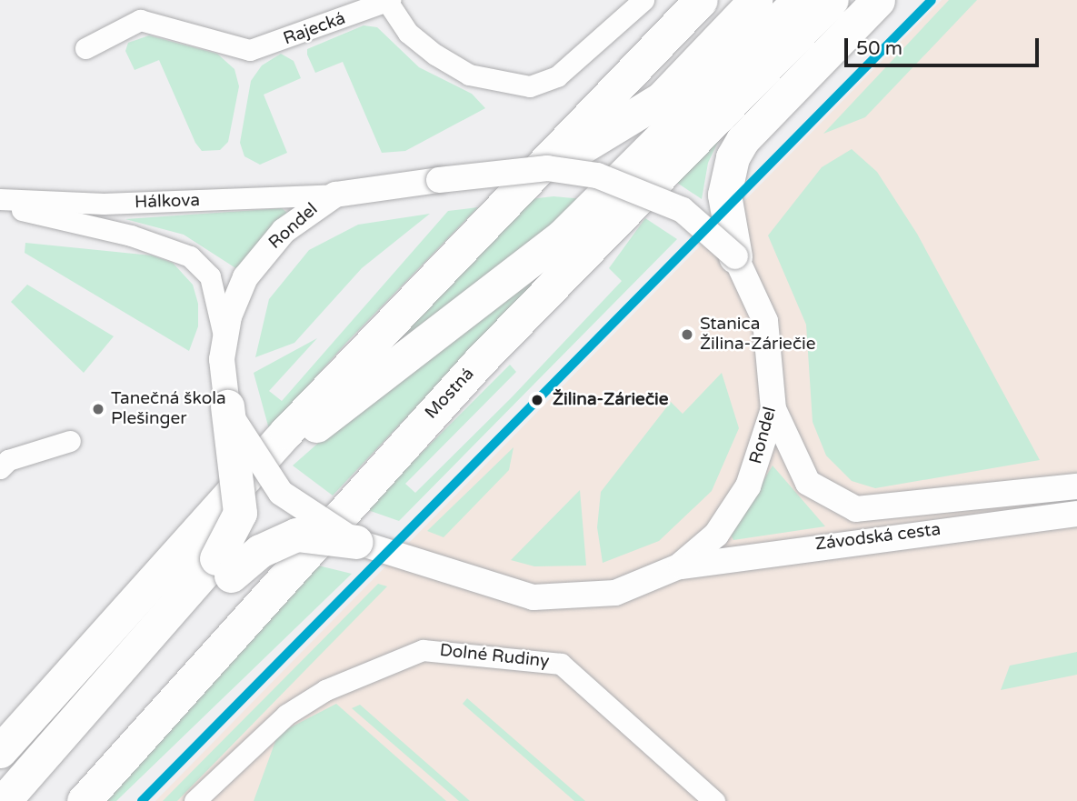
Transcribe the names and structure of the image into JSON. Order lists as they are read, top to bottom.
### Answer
{
  "streets": {
    "main road": ["Mostná"],
    "street": [
      "Rajecká",
      "Hálkova",
      "Rondel",
      "Závodská cesta",
      "Dolné Rudiny"
    ]
  },
  "crossings": [
    ["Hálkova", "Rondel"],
    ["Rondel", "Závodská cesta"]
  ],
  "places": ["Stanica Žilina-Záriečie", "Žilina-Záriečie", "Tanečná škola Plešinger"],
  "scale_bar": "50 m"
}
